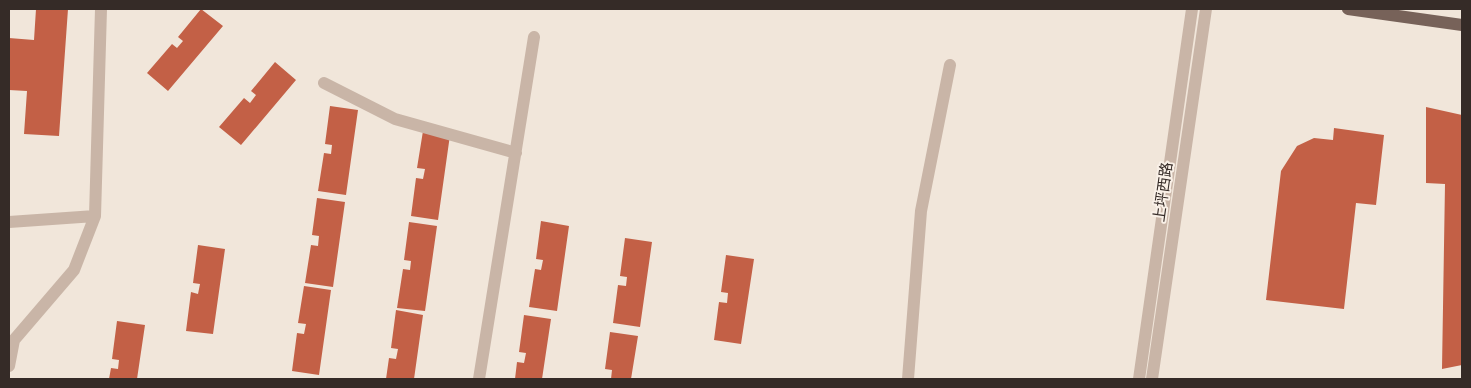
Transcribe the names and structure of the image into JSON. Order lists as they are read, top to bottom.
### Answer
{
  "streets": {
    "street": ["上坪西路"]
  }
}
